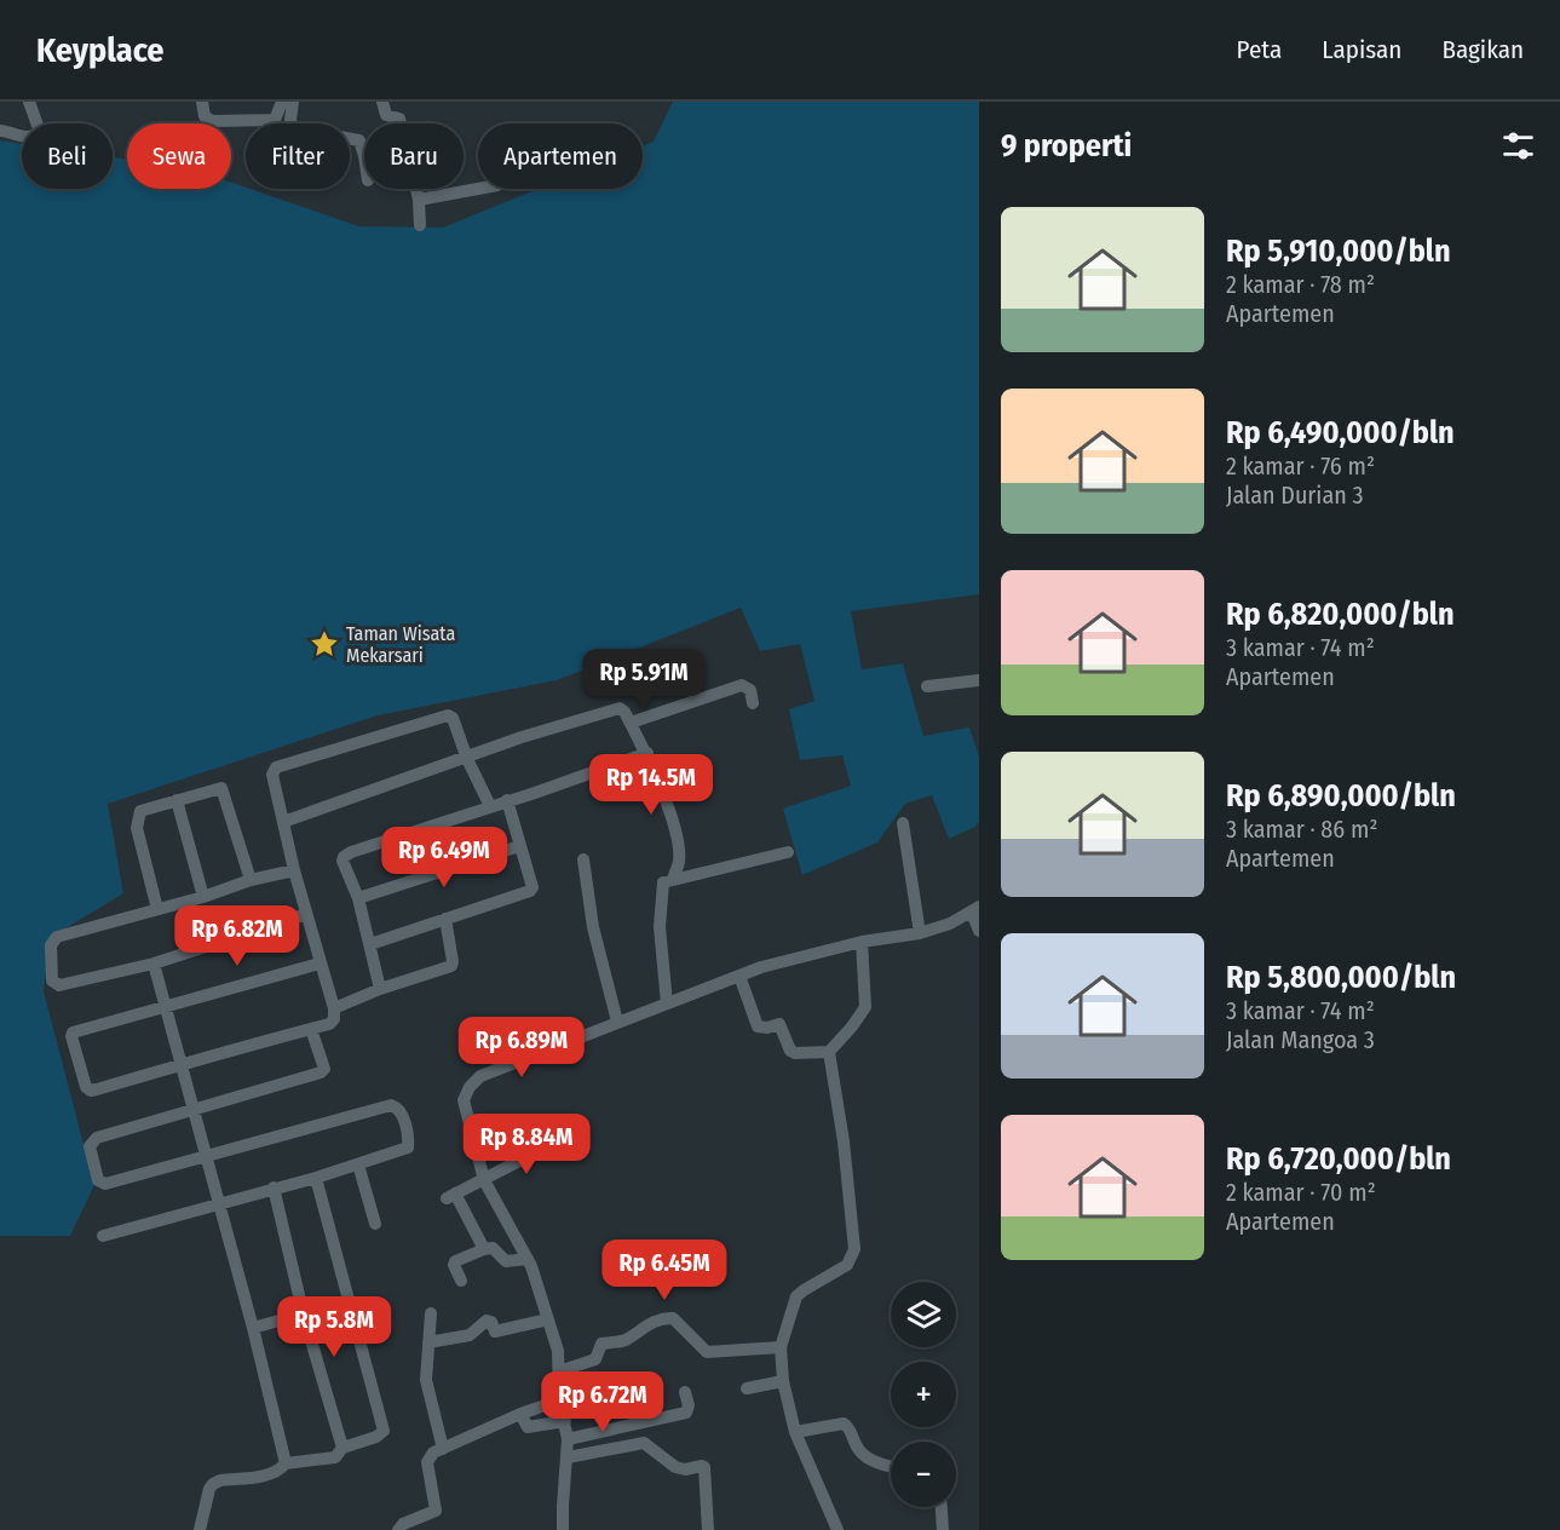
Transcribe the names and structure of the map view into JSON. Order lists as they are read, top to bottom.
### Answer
{
  "places": {
    "place": ["Taman Wisata Mekarsari"]
  },
  "page": {
    "header": "Keyplace",
    "nav": ["Peta", "Lapisan", "Bagikan"],
    "heading": "9 properti",
    "chip": [
      "Beli",
      "Sewa",
      "Filter",
      "Baru",
      "Apartemen"
    ],
    "list": [
      {
        "name": "Rp 5,910,000/bln",
        "note": "2 kamar · 78 m² · Apartemen"
      },
      {
        "name": "Rp 6,490,000/bln",
        "note": "2 kamar · 76 m² · Jalan Durian 3"
      },
      {
        "name": "Rp 6,820,000/bln",
        "note": "3 kamar · 74 m² · Apartemen"
      },
      {
        "name": "Rp 6,890,000/bln",
        "note": "3 kamar · 86 m² · Apartemen"
      },
      {
        "name": "Rp 5,800,000/bln",
        "note": "3 kamar · 74 m² · Jalan Mangoa 3"
      },
      {
        "name": "Rp 6,720,000/bln",
        "note": "2 kamar · 70 m² · Apartemen"
      }
    ],
    "price": [
      "Rp 5.91M",
      "Rp 14.5M",
      "Rp 6.49M",
      "Rp 6.82M",
      "Rp 6.89M",
      "Rp 8.84M",
      "Rp 6.45M",
      "Rp 5.8M",
      "Rp 6.72M"
    ],
    "map_buttons": ["+", "−"]
  }
}
